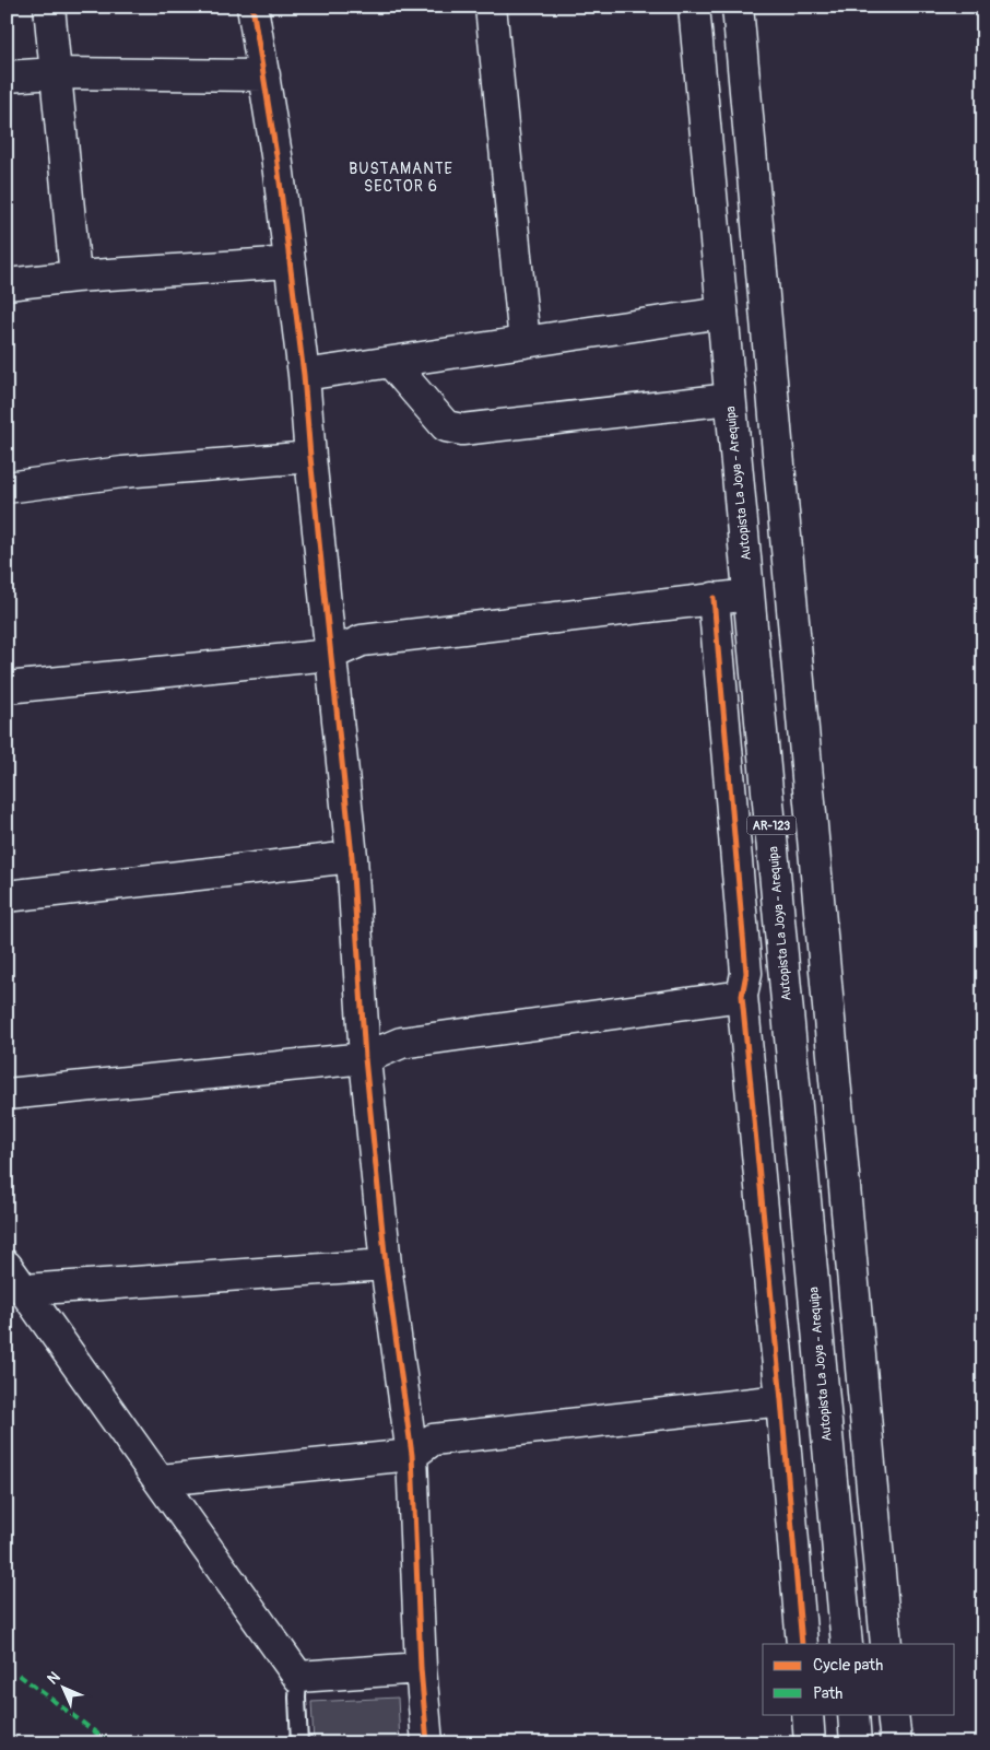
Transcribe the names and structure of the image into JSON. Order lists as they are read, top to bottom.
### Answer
{
  "streets": {
    "street": ["Autopista La Joya - Arequipa", "AR-123"]
  },
  "districts": ["BUSTAMANTE SECTOR 6"],
  "legend": ["Cycle path", "Path"],
  "north": "top left"
}
